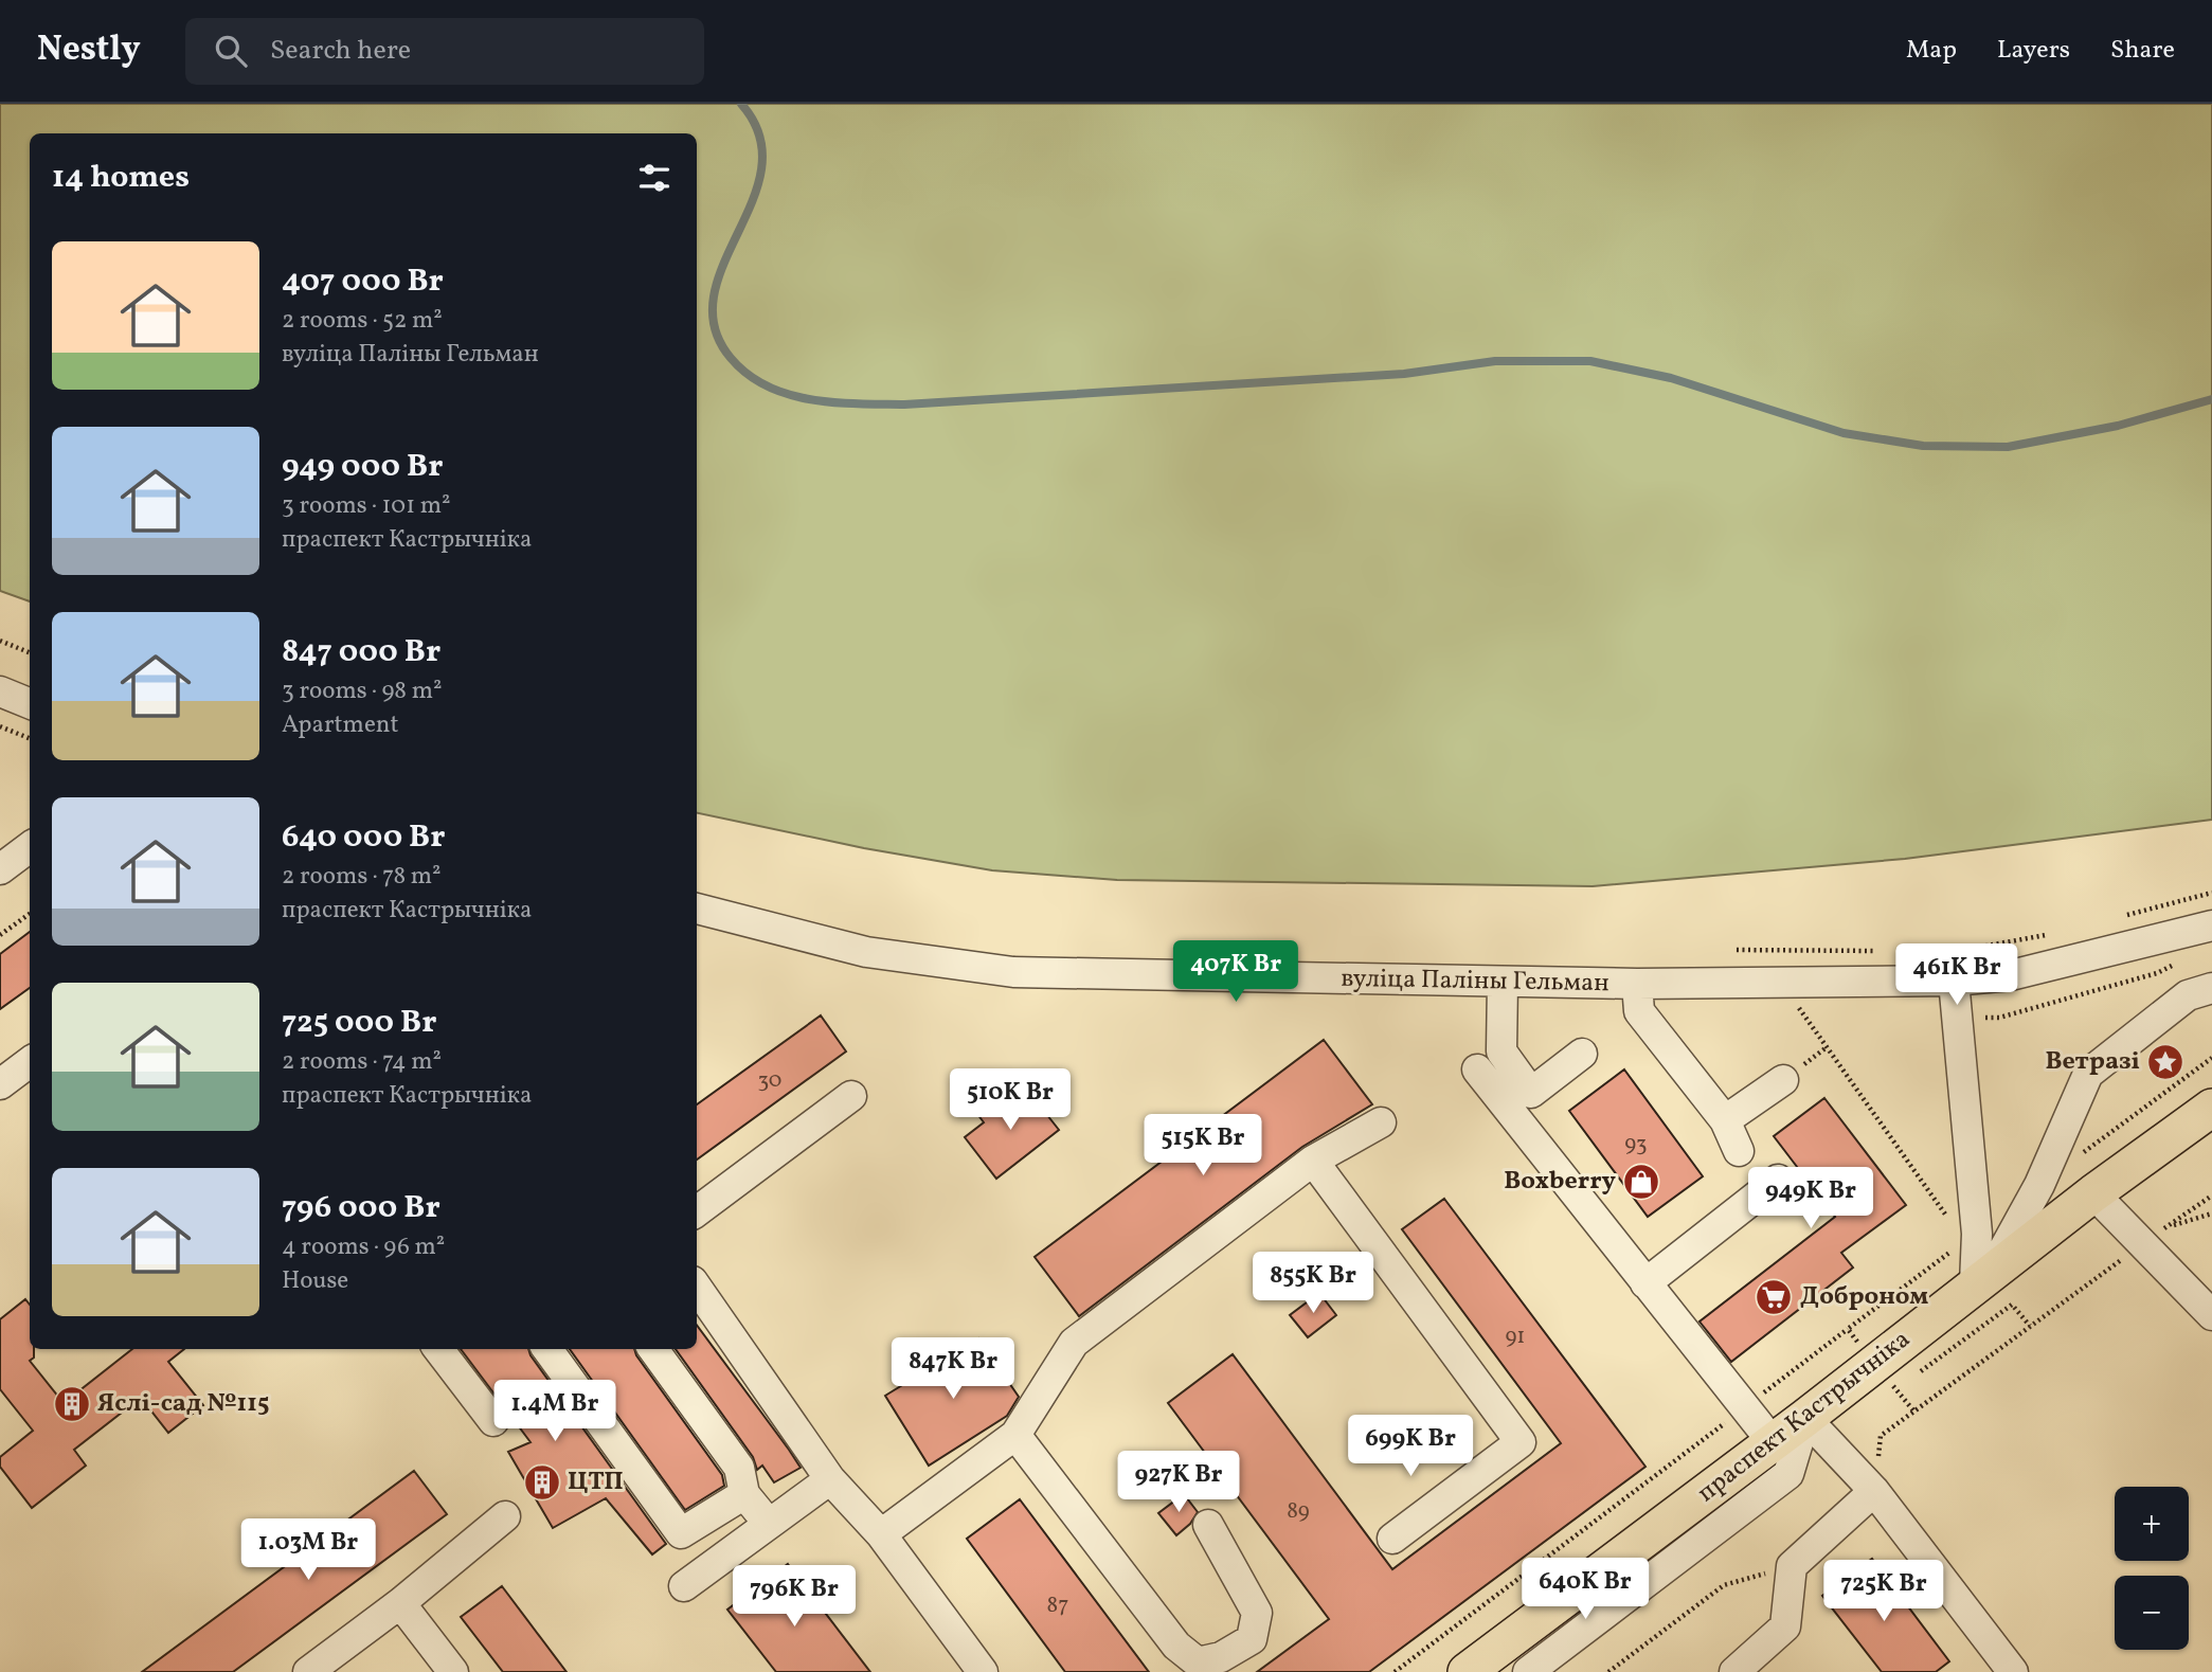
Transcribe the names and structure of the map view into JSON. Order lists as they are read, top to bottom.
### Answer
{
  "streets": {
    "main road": ["праспект Кастрычніка"],
    "street": ["вуліца Паліны Гельман"]
  },
  "places": {
    "place": ["Ветразі"],
    "shop": ["Boxberry"],
    "supermarket": ["Доброном"],
    "building": ["Яслі-сад №115", "ЦТП"]
  },
  "house_numbers": [
    "30",
    "93",
    "91",
    "89",
    "87"
  ],
  "page": {
    "header": "Nestly",
    "search": "Search here",
    "nav": ["Map", "Layers", "Share"],
    "heading": "14 homes",
    "list": [
      {
        "name": "407 000 Br",
        "note": "2 rooms · 52 m² · вуліца Паліны Гельман"
      },
      {
        "name": "949 000 Br",
        "note": "3 rooms · 101 m² · праспект Кастрычніка"
      },
      {
        "name": "847 000 Br",
        "note": "3 rooms · 98 m² · Apartment"
      },
      {
        "name": "640 000 Br",
        "note": "2 rooms · 78 m² · праспект Кастрычніка"
      },
      {
        "name": "725 000 Br",
        "note": "2 rooms · 74 m² · праспект Кастрычніка"
      },
      {
        "name": "796 000 Br",
        "note": "4 rooms · 96 m² · House"
      }
    ],
    "price": [
      "407K Br",
      "461K Br",
      "510K Br",
      "515K Br",
      "949K Br",
      "855K Br",
      "847K Br",
      "1.4M Br",
      "699K Br",
      "927K Br",
      "1.03M Br",
      "640K Br",
      "725K Br",
      "796K Br"
    ],
    "map_buttons": ["+", "−"]
  }
}
